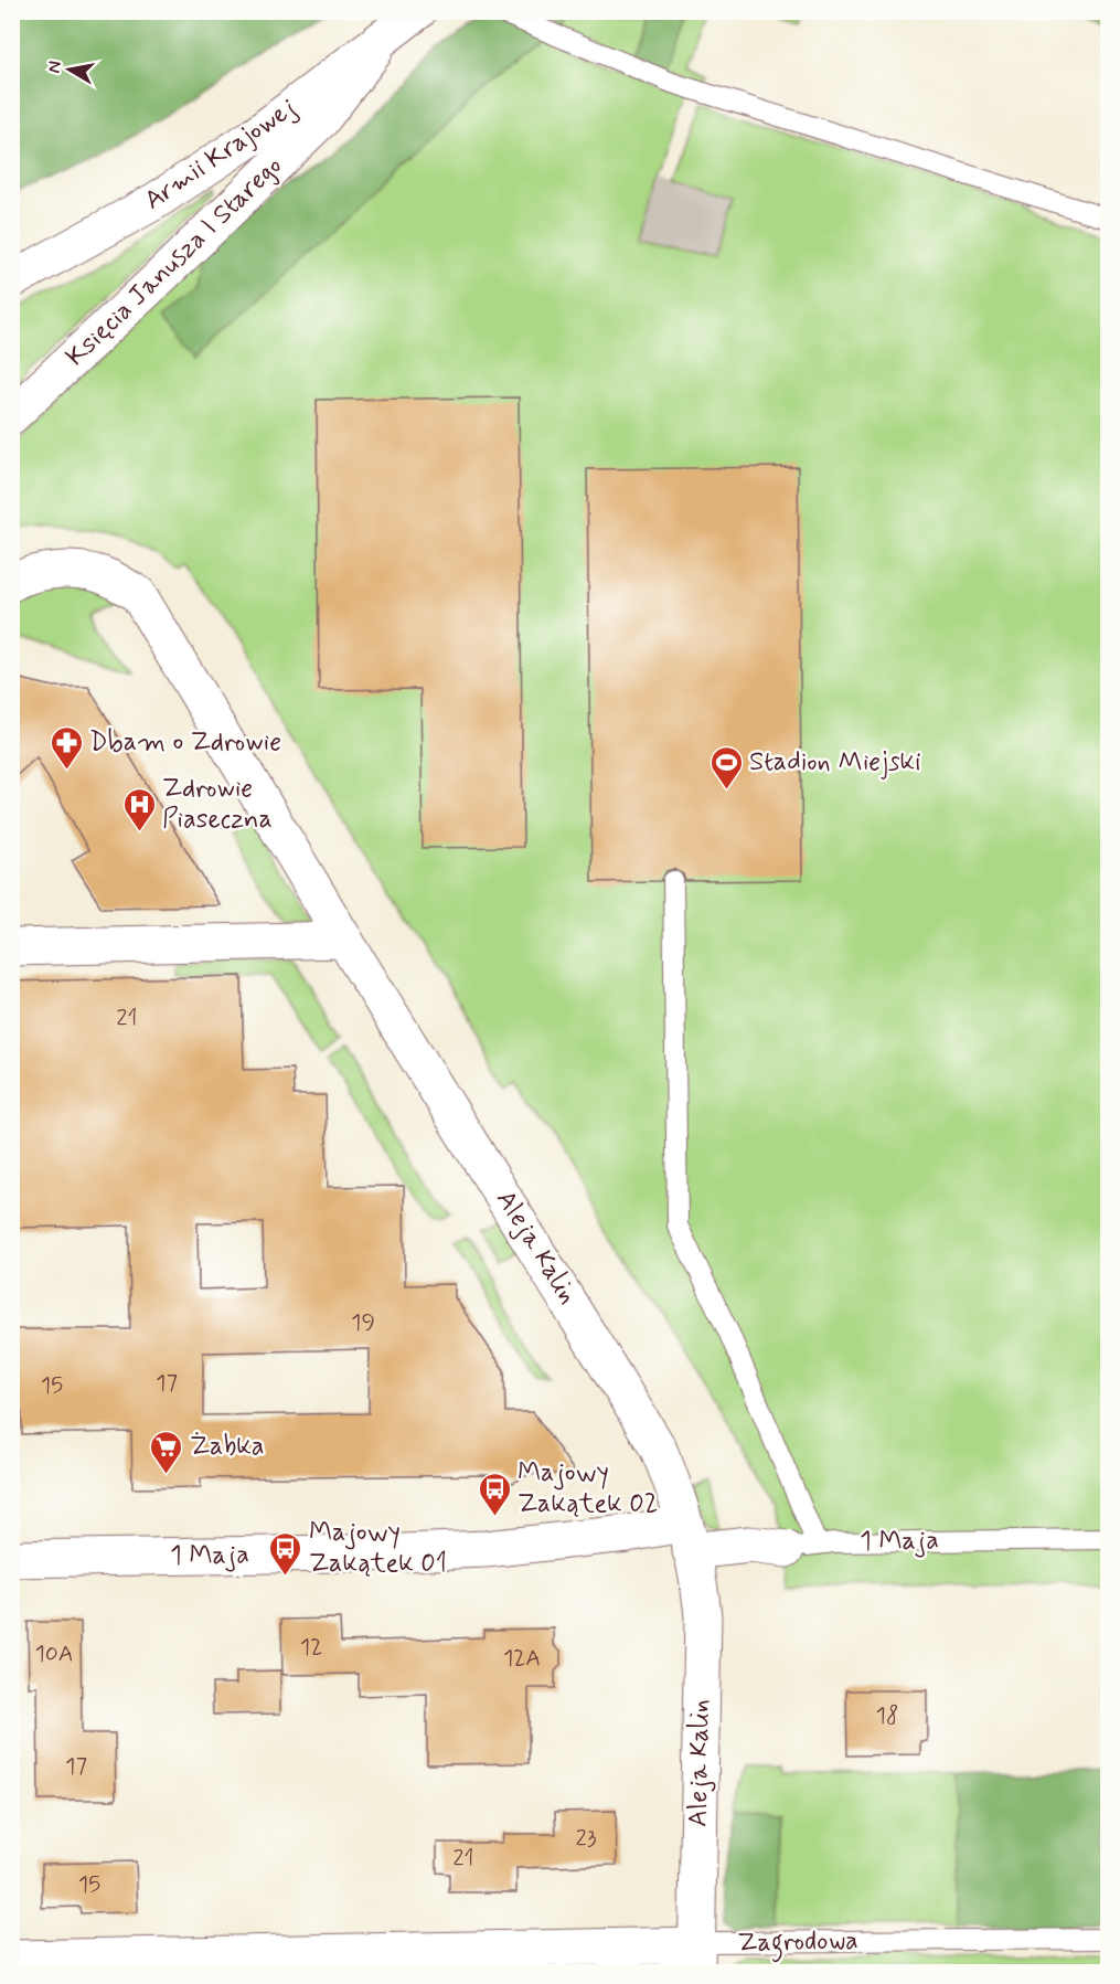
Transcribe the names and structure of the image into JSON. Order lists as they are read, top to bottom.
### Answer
{
  "streets": {
    "street": [
      "Armii Krajowej",
      "Księcia Janusza I Starego",
      "Aleja Kalin",
      "1 Maja",
      "Zagrodowa"
    ]
  },
  "crossings": [
    ["Armii Krajowej", "Księcia Janusza I Starego"],
    ["Aleja Kalin", "1 Maja"],
    ["Aleja Kalin", "Zagrodowa"]
  ],
  "places": {
    "pharmacy": ["Dbam o Zdrowie"],
    "sports": ["Stadion Miejski"],
    "hospital": ["Zdrowie Piaseczna"],
    "supermarket": ["Żabka"],
    "bus stop": ["Majowy Zakątek 02", "Majowy Zakątek 01"]
  },
  "house_numbers": [
    "21",
    "19",
    "17",
    "15",
    "12",
    "10A",
    "12A",
    "18",
    "17",
    "23",
    "21",
    "15"
  ],
  "north": "left"
}
